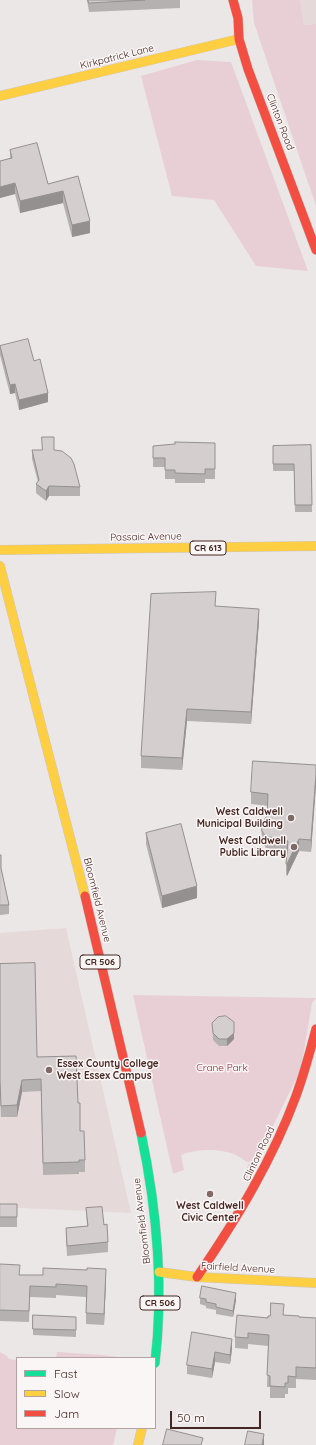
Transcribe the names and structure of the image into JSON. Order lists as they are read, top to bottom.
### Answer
{
  "streets": {
    "main road": [
      "Kirkpatrick Lane",
      "Clinton Road",
      "Passaic Avenue",
      "CR 613",
      "Bloomfield Avenue",
      "CR 506",
      "Fairfield Avenue"
    ]
  },
  "crossings": [
    ["Kirkpatrick Lane", "Clinton Road"],
    ["Clinton Road", "Fairfield Avenue"],
    ["Bloomfield Avenue", "Fairfield Avenue"]
  ],
  "parks": ["Crane Park"],
  "places": [
    "West Caldwell Municipal Building",
    "West Caldwell Public Library",
    "Essex County College West Essex Campus",
    "West Caldwell Civic Center"
  ],
  "legend": ["Fast", "Slow", "Jam"],
  "scale_bar": "50 m"
}
